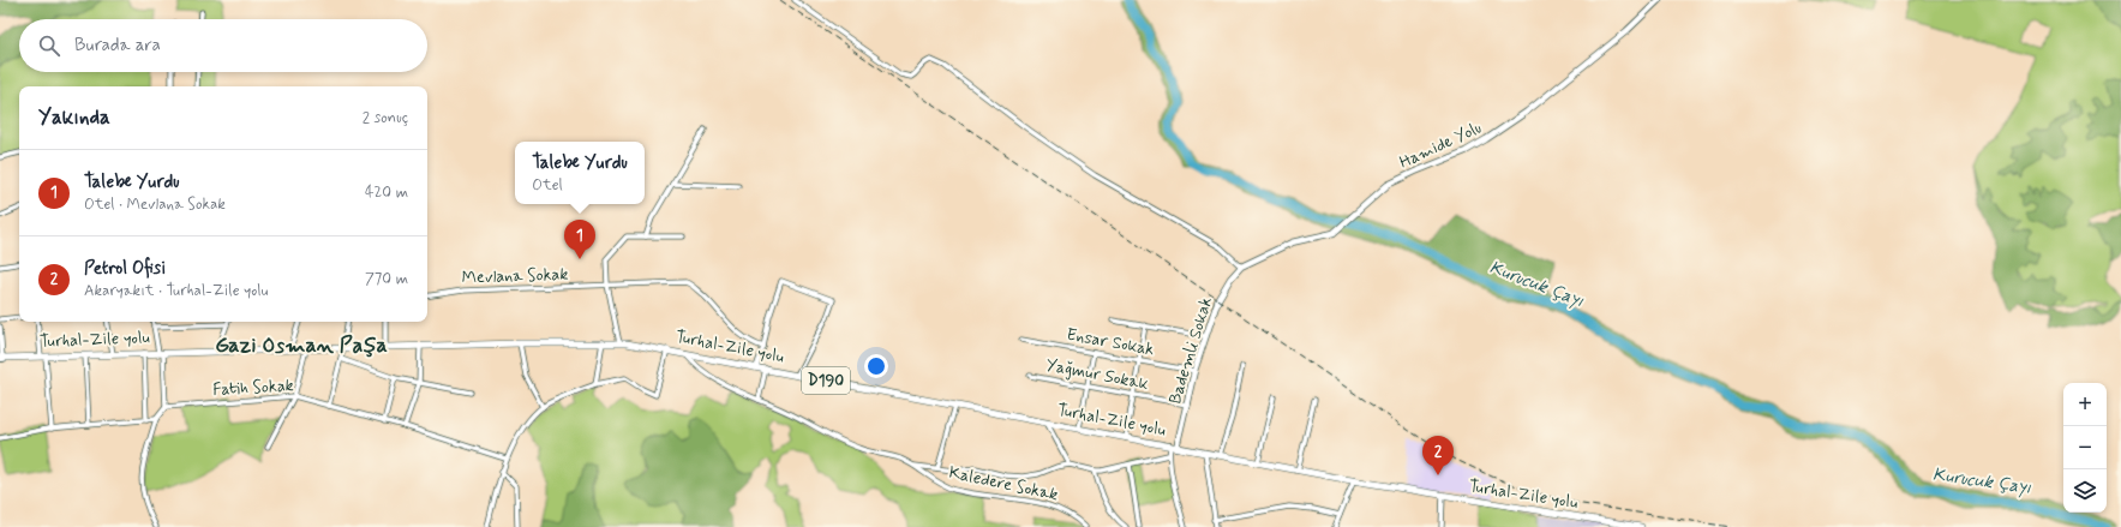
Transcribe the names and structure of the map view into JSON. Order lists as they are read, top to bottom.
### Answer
{
  "streets": {
    "main road": ["Turhal-Zile yolu", "D190"],
    "street": [
      "Hamide Yolu",
      "Mevlana Sokak",
      "Ensar Sokak",
      "Bademli Sokak",
      "Yağmur Sokak",
      "Fatih Sokak",
      "Kaledere Sokak"
    ]
  },
  "crossings": [
    ["Hamide Yolu", "Bademli Sokak"],
    ["Turhal-Zile yolu", "Bademli Sokak"],
    ["Turhal-Zile yolu", "Kaledere Sokak"],
    ["Ensar Sokak", "Bademli Sokak"],
    ["Bademli Sokak", "Yağmur Sokak"]
  ],
  "districts": ["Gazi Osman Paşa"],
  "water": ["Kurucuk Çayı"],
  "page": {
    "search": "Burada ara",
    "heading": ["Yakında", "2 sonuç"],
    "popup": ["Talebe Yurdu", "Otel"],
    "list": [
      {
        "mark": "1",
        "name": "Talebe Yurdu",
        "note": "Otel · Mevlana Sokak",
        "value": "420 m"
      },
      {
        "mark": "2",
        "name": "Petrol Ofisi",
        "note": "Akaryakıt · Turhal-Zile yolu",
        "value": "770 m"
      }
    ],
    "pins": ["1", "2"],
    "map_buttons": ["+", "−"]
  }
}
